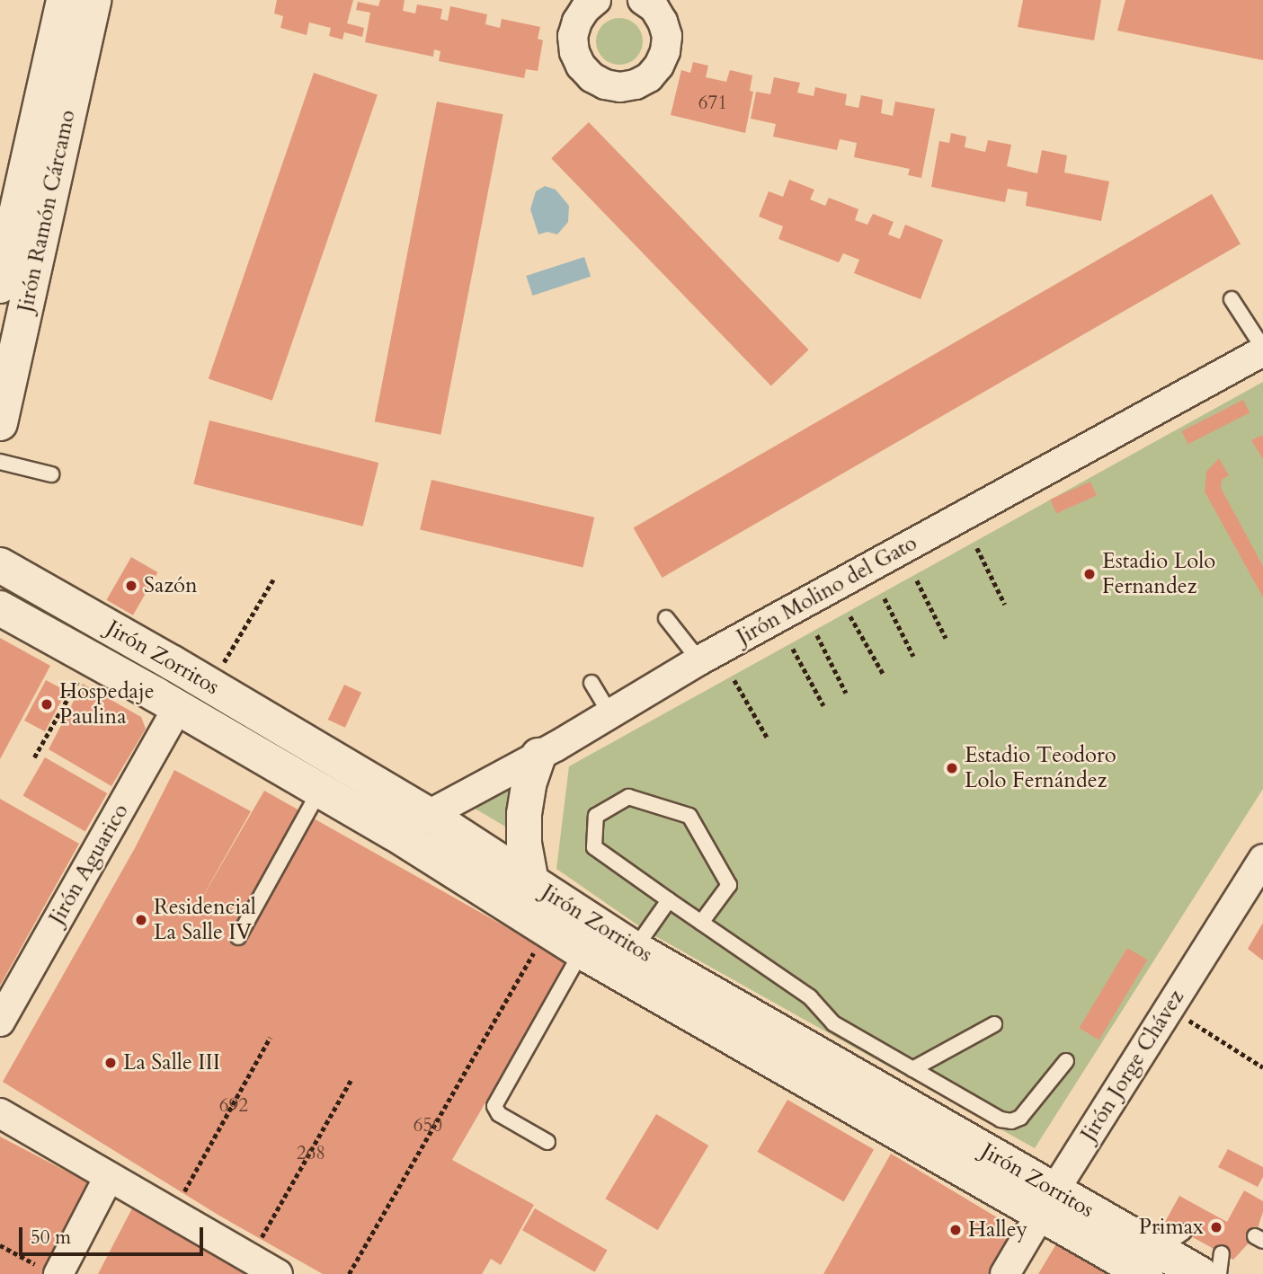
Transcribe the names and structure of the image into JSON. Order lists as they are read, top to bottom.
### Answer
{
  "streets": {
    "main road": ["Jirón Ramón Cárcamo", "Jirón Zorritos"],
    "street": ["Jirón Molino del Gato", "Jirón Aguarico", "Jirón Jorge Chávez"]
  },
  "crossings": [
    ["Jirón Molino del Gato", "Jirón Zorritos"],
    ["Jirón Zorritos", "Jirón Aguarico"],
    ["Jirón Zorritos", "Jirón Jorge Chávez"]
  ],
  "places": [
    "Estadio Lolo Fernandez",
    "Sazón",
    "Hospedaje Paulina",
    "Estadio Teodoro Lolo Fernández",
    "Residencial La Salle IV",
    "La Salle III",
    "Primax",
    "Halley"
  ],
  "house_numbers": [
    "671",
    "692",
    "650",
    "268"
  ],
  "scale_bar": "50 m"
}
